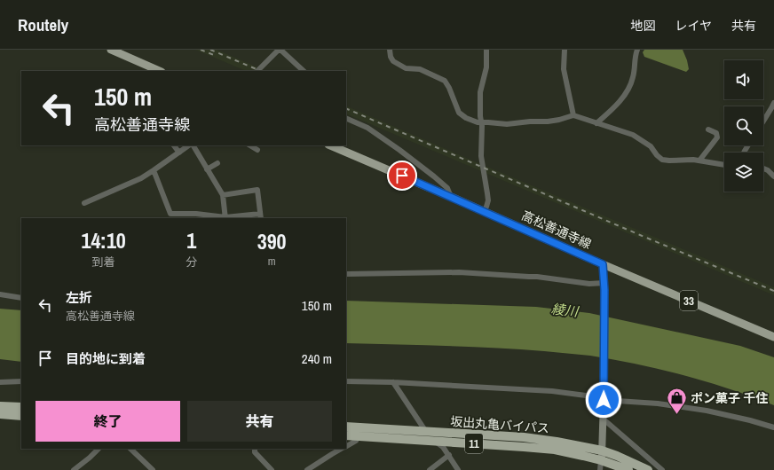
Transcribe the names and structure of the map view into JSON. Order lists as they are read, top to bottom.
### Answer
{
  "streets": {
    "highway": ["坂出丸亀バイパス", "11"],
    "main road": ["高松善通寺線", "33"]
  },
  "water": ["綾川"],
  "places": {
    "shop": ["ポン菓子 千住"]
  },
  "page": {
    "header": "Routely",
    "nav": ["地図", "レイヤ", "共有"],
    "turn": ["150 m", "高松善通寺線"],
    "eta": [
      "14:10",
      "到着",
      "1",
      "分",
      "390",
      "m"
    ],
    "list": [
      {
        "name": "左折",
        "note": "高松善通寺線",
        "value": "150 m"
      },
      {
        "name": "目的地に到着",
        "value": "240 m"
      }
    ],
    "buttons": ["終了", "共有"]
  }
}
